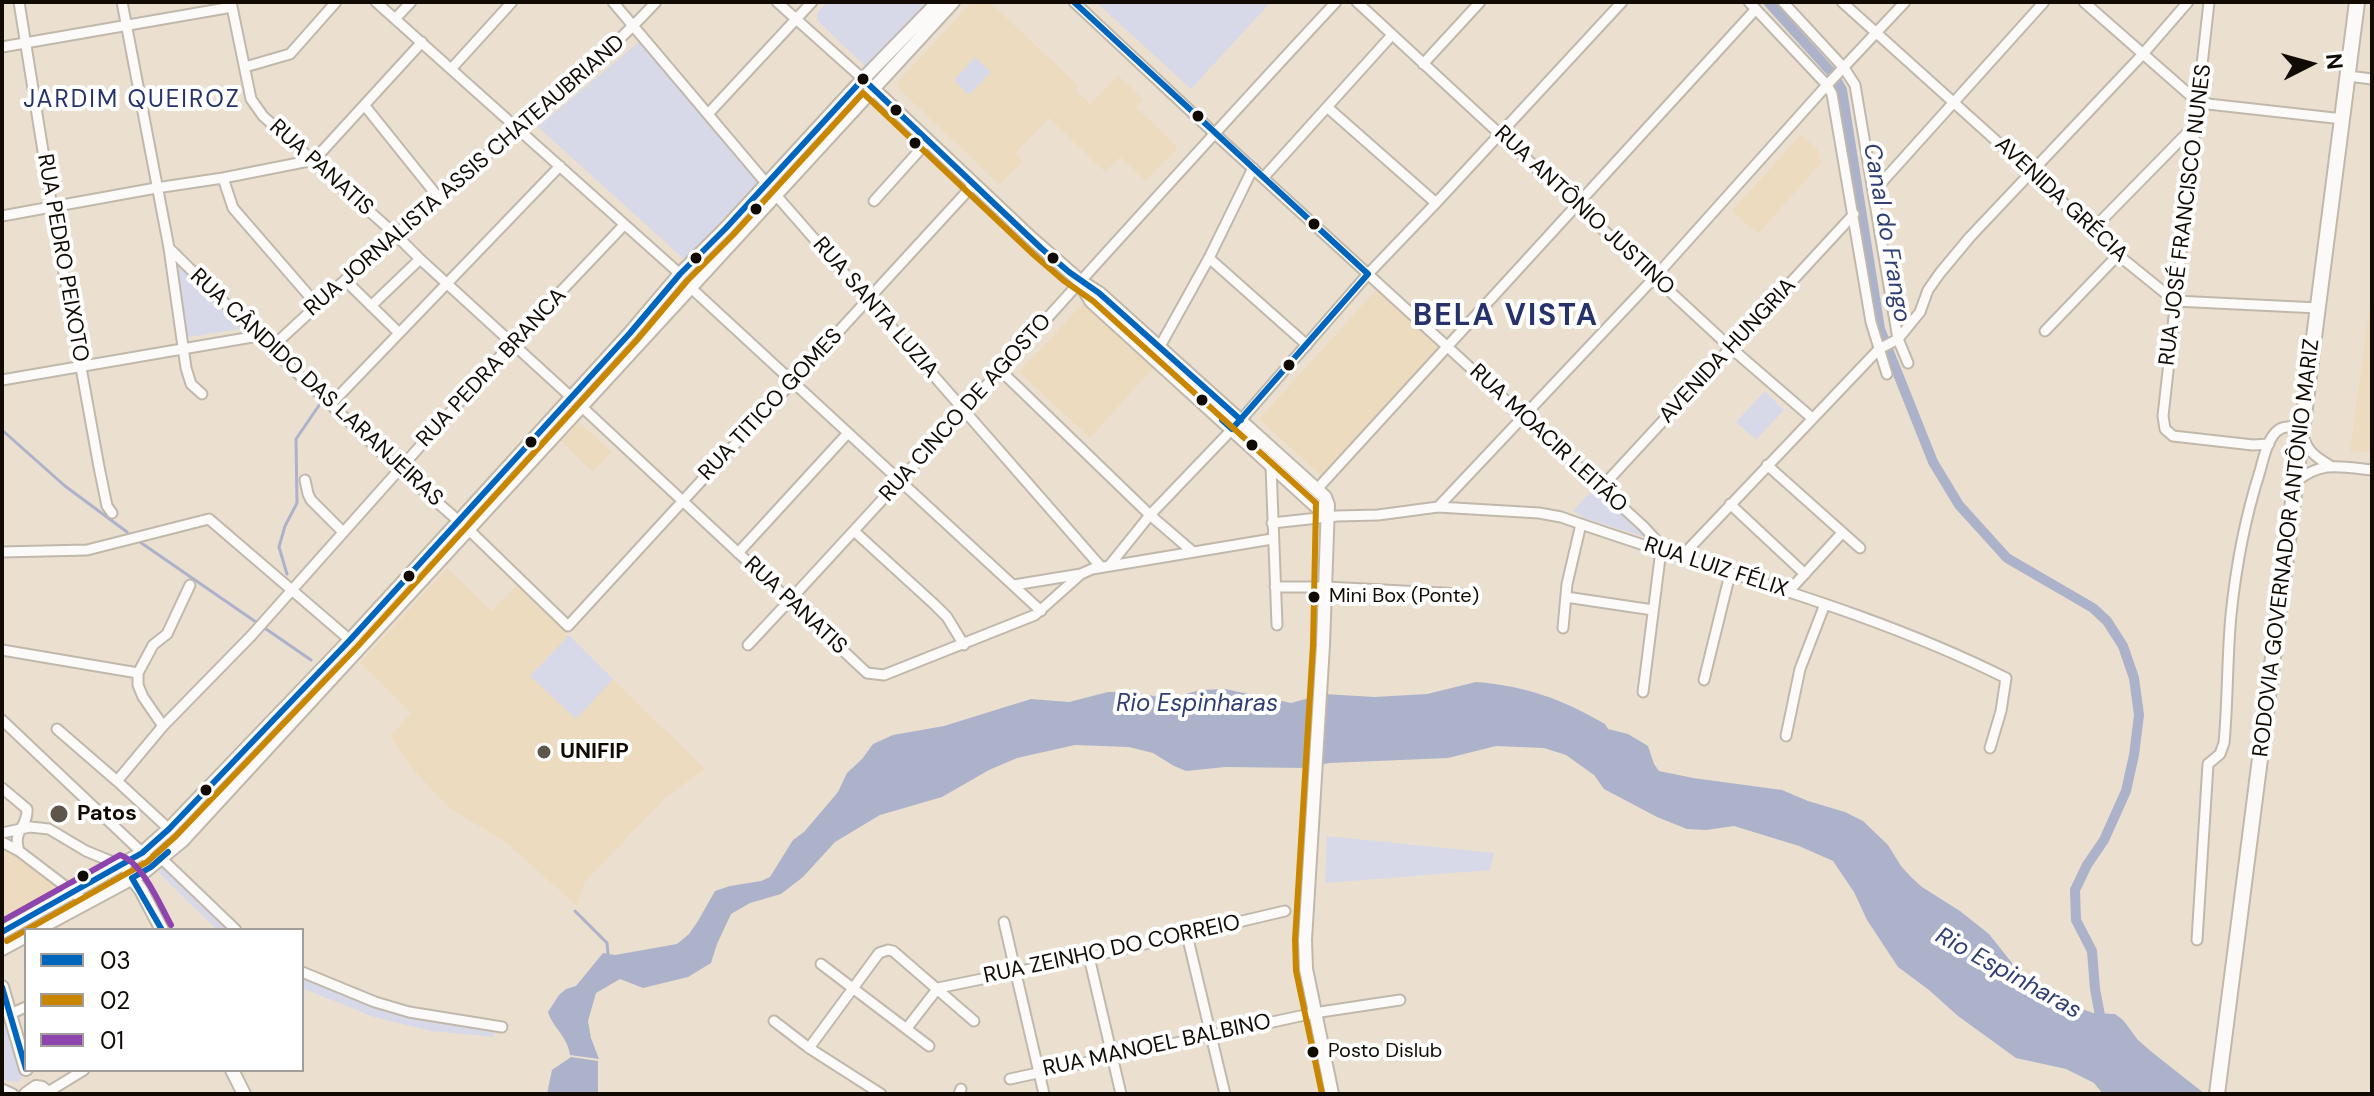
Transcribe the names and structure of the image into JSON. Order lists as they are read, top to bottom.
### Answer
{
  "streets": {
    "highway": ["RODOVIA GOVERNADOR ANTÔNIO MARIZ"],
    "street": [
      "RUA PANATIS",
      "RUA JORNALISTA ASSIS CHATEAUBRIAND",
      "AVENIDA GRÉCIA",
      "RUA ANTÔNIO JUSTINO",
      "RUA JOSÉ FRANCISCO NUNES",
      "RUA PEDRO PEIXOTO",
      "RUA SANTA LUZIA",
      "AVENIDA HUNGRIA",
      "RUA PEDRA BRANCA",
      "RUA CÂNDIDO DAS LARANJEIRAS",
      "RUA TITICO GOMES",
      "RUA CINCO DE AGOSTO",
      "RUA MOACIR LEITÃO",
      "RUA LUIZ FÉLIX",
      "RUA ZEINHO DO CORREIO",
      "RUA MANOEL BALBINO"
    ]
  },
  "crossings": [
    ["RUA PANATIS", "RUA JORNALISTA ASSIS CHATEAUBRIAND"],
    ["RUA PANATIS", "RUA PEDRA BRANCA"],
    ["RUA PANATIS", "RUA TITICO GOMES"],
    ["RUA PANATIS", "RUA CINCO DE AGOSTO"],
    ["RUA JORNALISTA ASSIS CHATEAUBRIAND", "RUA CÂNDIDO DAS LARANJEIRAS"],
    ["AVENIDA GRÉCIA", "RUA JOSÉ FRANCISCO NUNES"],
    ["RUA ANTÔNIO JUSTINO", "AVENIDA HUNGRIA"],
    ["RUA SANTA LUZIA", "RUA TITICO GOMES"],
    ["RUA SANTA LUZIA", "RUA CINCO DE AGOSTO"],
    ["AVENIDA HUNGRIA", "RUA MOACIR LEITÃO"],
    ["RUA PEDRA BRANCA", "RUA CÂNDIDO DAS LARANJEIRAS"],
    ["RUA CÂNDIDO DAS LARANJEIRAS", "RUA TITICO GOMES"],
    ["RUA CINCO DE AGOSTO", "RUA MOACIR LEITÃO"],
    ["RUA MOACIR LEITÃO", "RUA LUIZ FÉLIX"]
  ],
  "districts": ["JARDIM QUEIROZ", "BELA VISTA"],
  "water": ["Canal do Frango", "Rio Espinharas"],
  "places": [
    "Mini Box (Ponte)",
    "UNIFIP",
    "Patos",
    "Posto Dislub"
  ],
  "lines": ["transit line 03", "transit line 02", "transit line 01"],
  "legend": ["03", "02", "01"],
  "north": "right"
}
